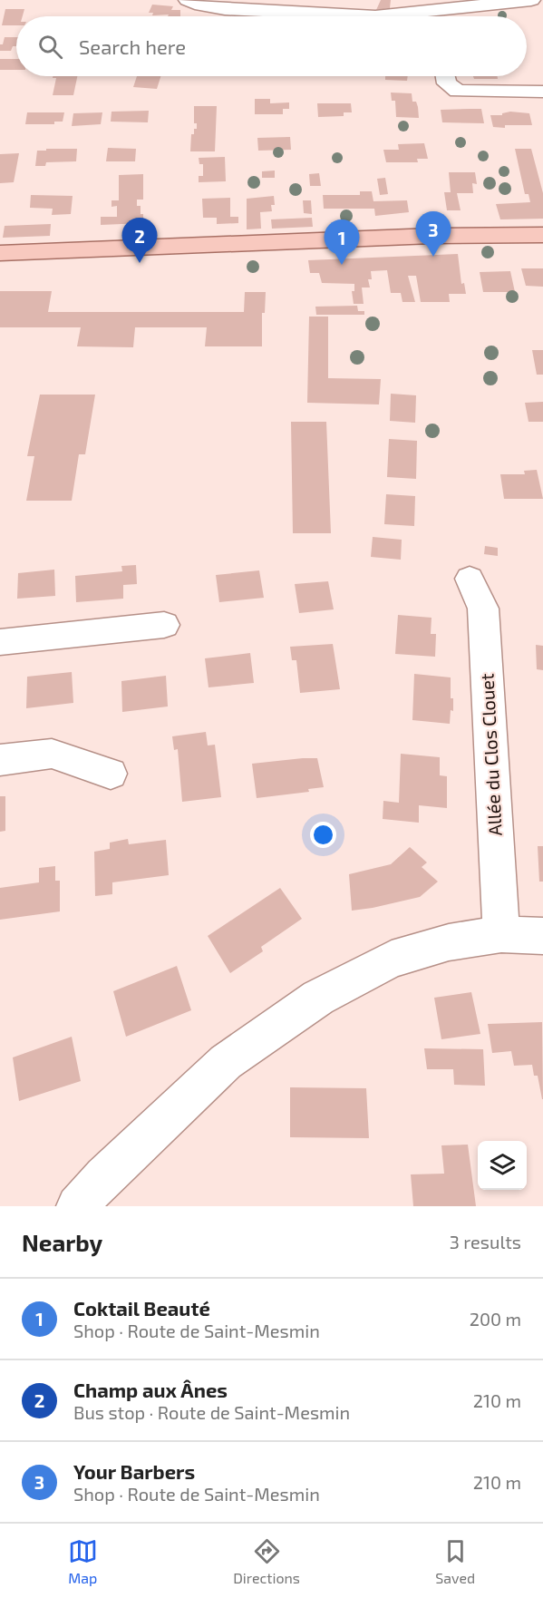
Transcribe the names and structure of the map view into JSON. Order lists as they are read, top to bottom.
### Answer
{
  "streets": {
    "street": ["Allée du Clos Clouet"]
  },
  "page": {
    "search": "Search here",
    "pins": ["3", "2", "1"],
    "heading": ["Nearby", "3 results"],
    "list": [
      {
        "mark": "1",
        "name": "Coktail Beauté",
        "note": "Shop · Route de Saint-Mesmin",
        "value": "200 m"
      },
      {
        "mark": "2",
        "name": "Champ aux Ânes",
        "note": "Bus stop · Route de Saint-Mesmin",
        "value": "210 m"
      },
      {
        "mark": "3",
        "name": "Your Barbers",
        "note": "Shop · Route de Saint-Mesmin",
        "value": "210 m"
      }
    ],
    "nav": ["Map", "Directions", "Saved"]
  }
}
